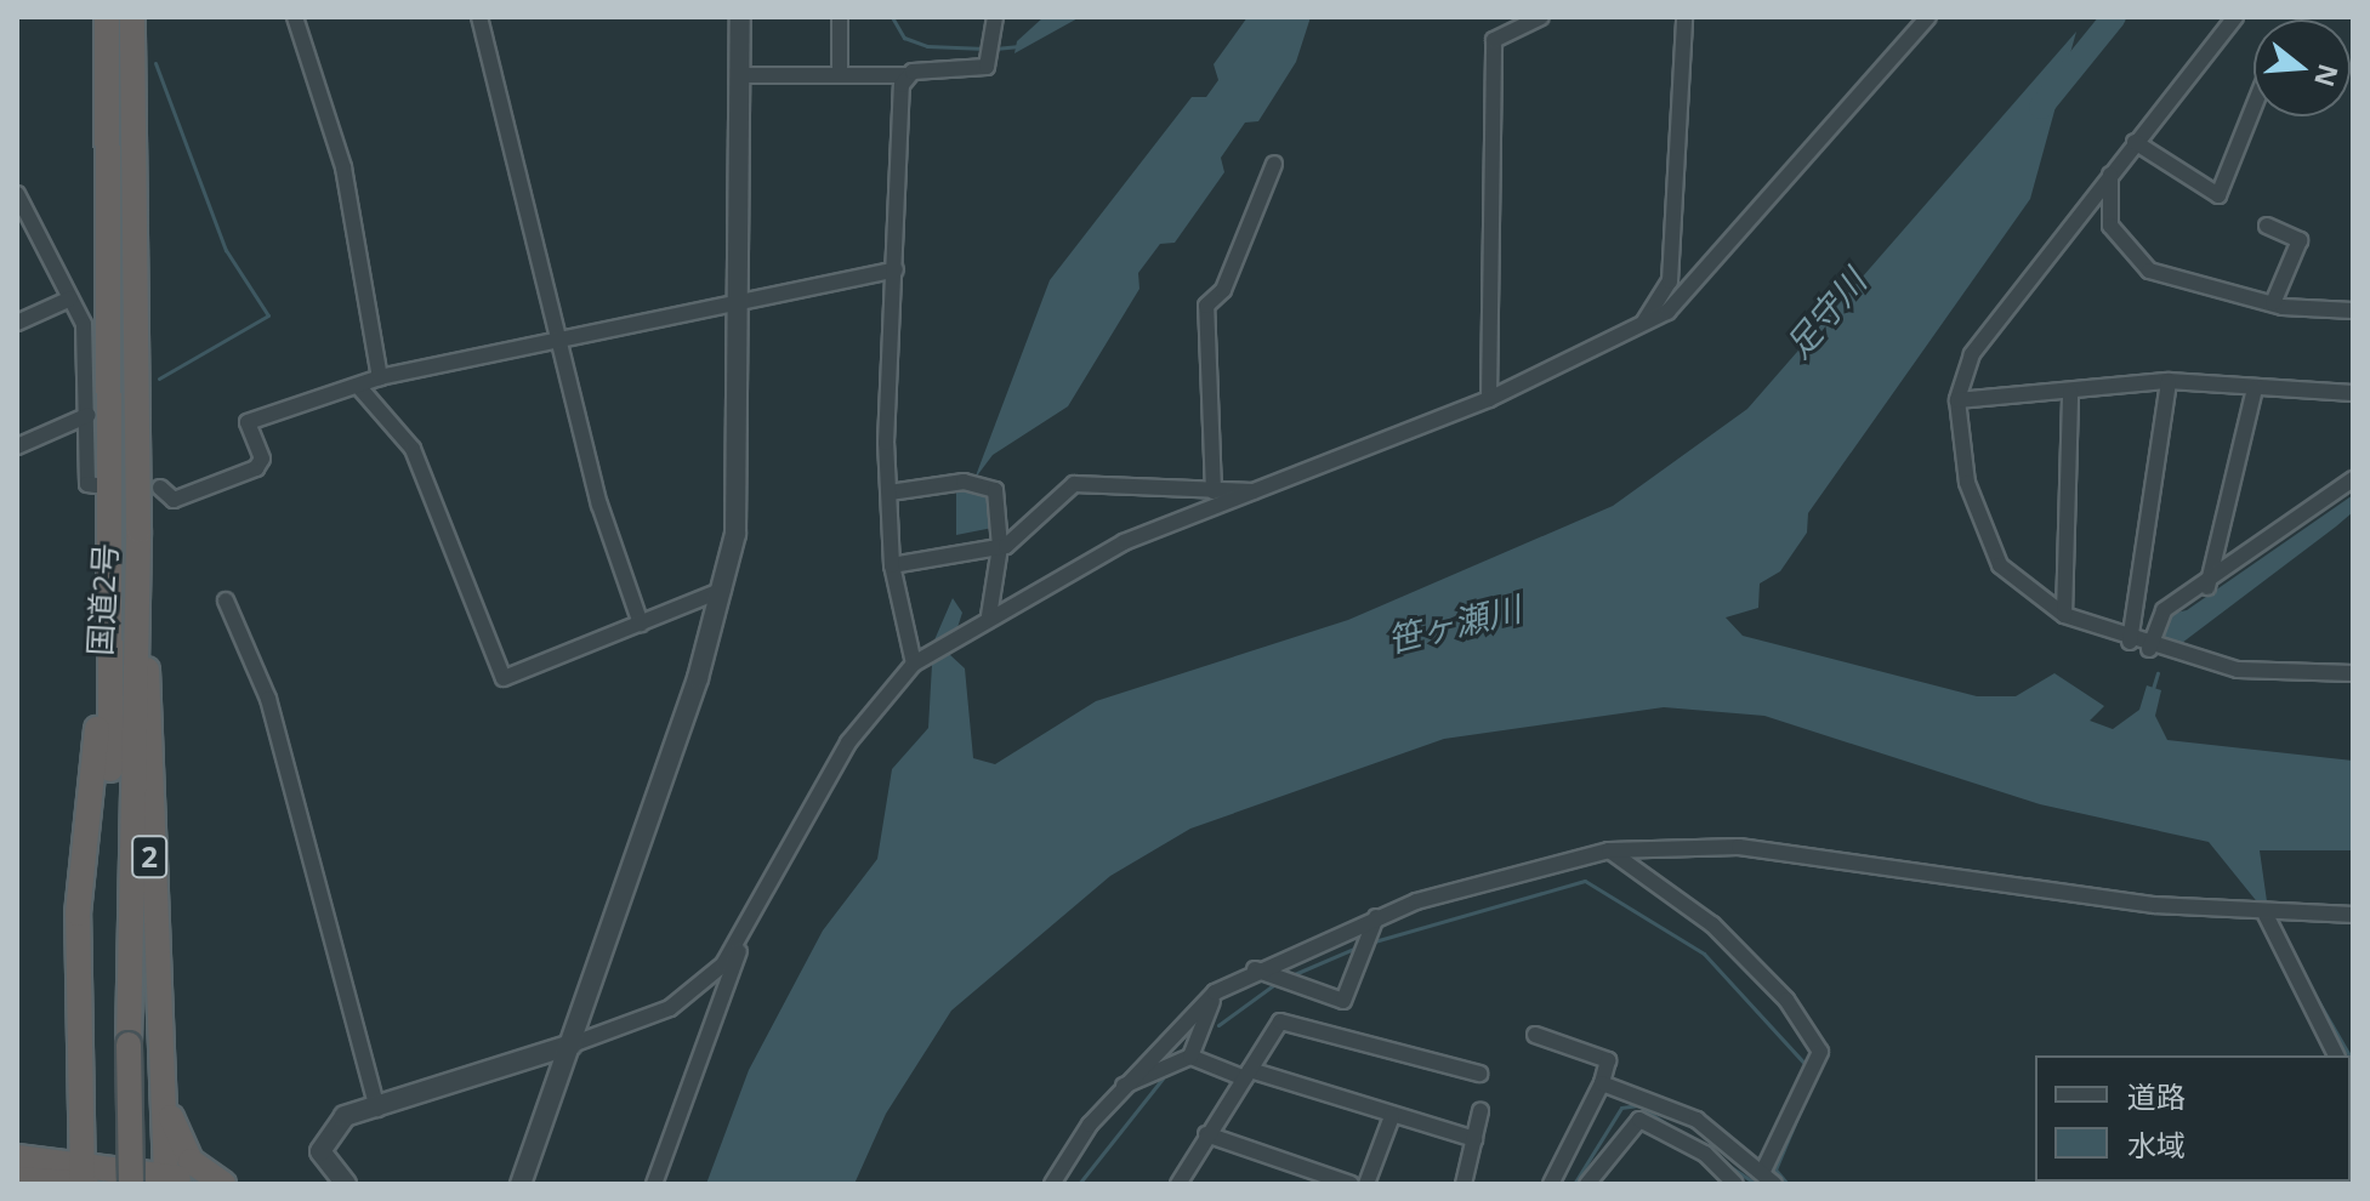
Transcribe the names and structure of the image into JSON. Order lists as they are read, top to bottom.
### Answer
{
  "streets": {
    "highway": ["国道2号", "2"]
  },
  "crossings": [
    ["国道2号", "2"]
  ],
  "water": ["足守川", "笹ヶ瀬川"],
  "legend": ["道路", "水域"],
  "north": "right"
}
